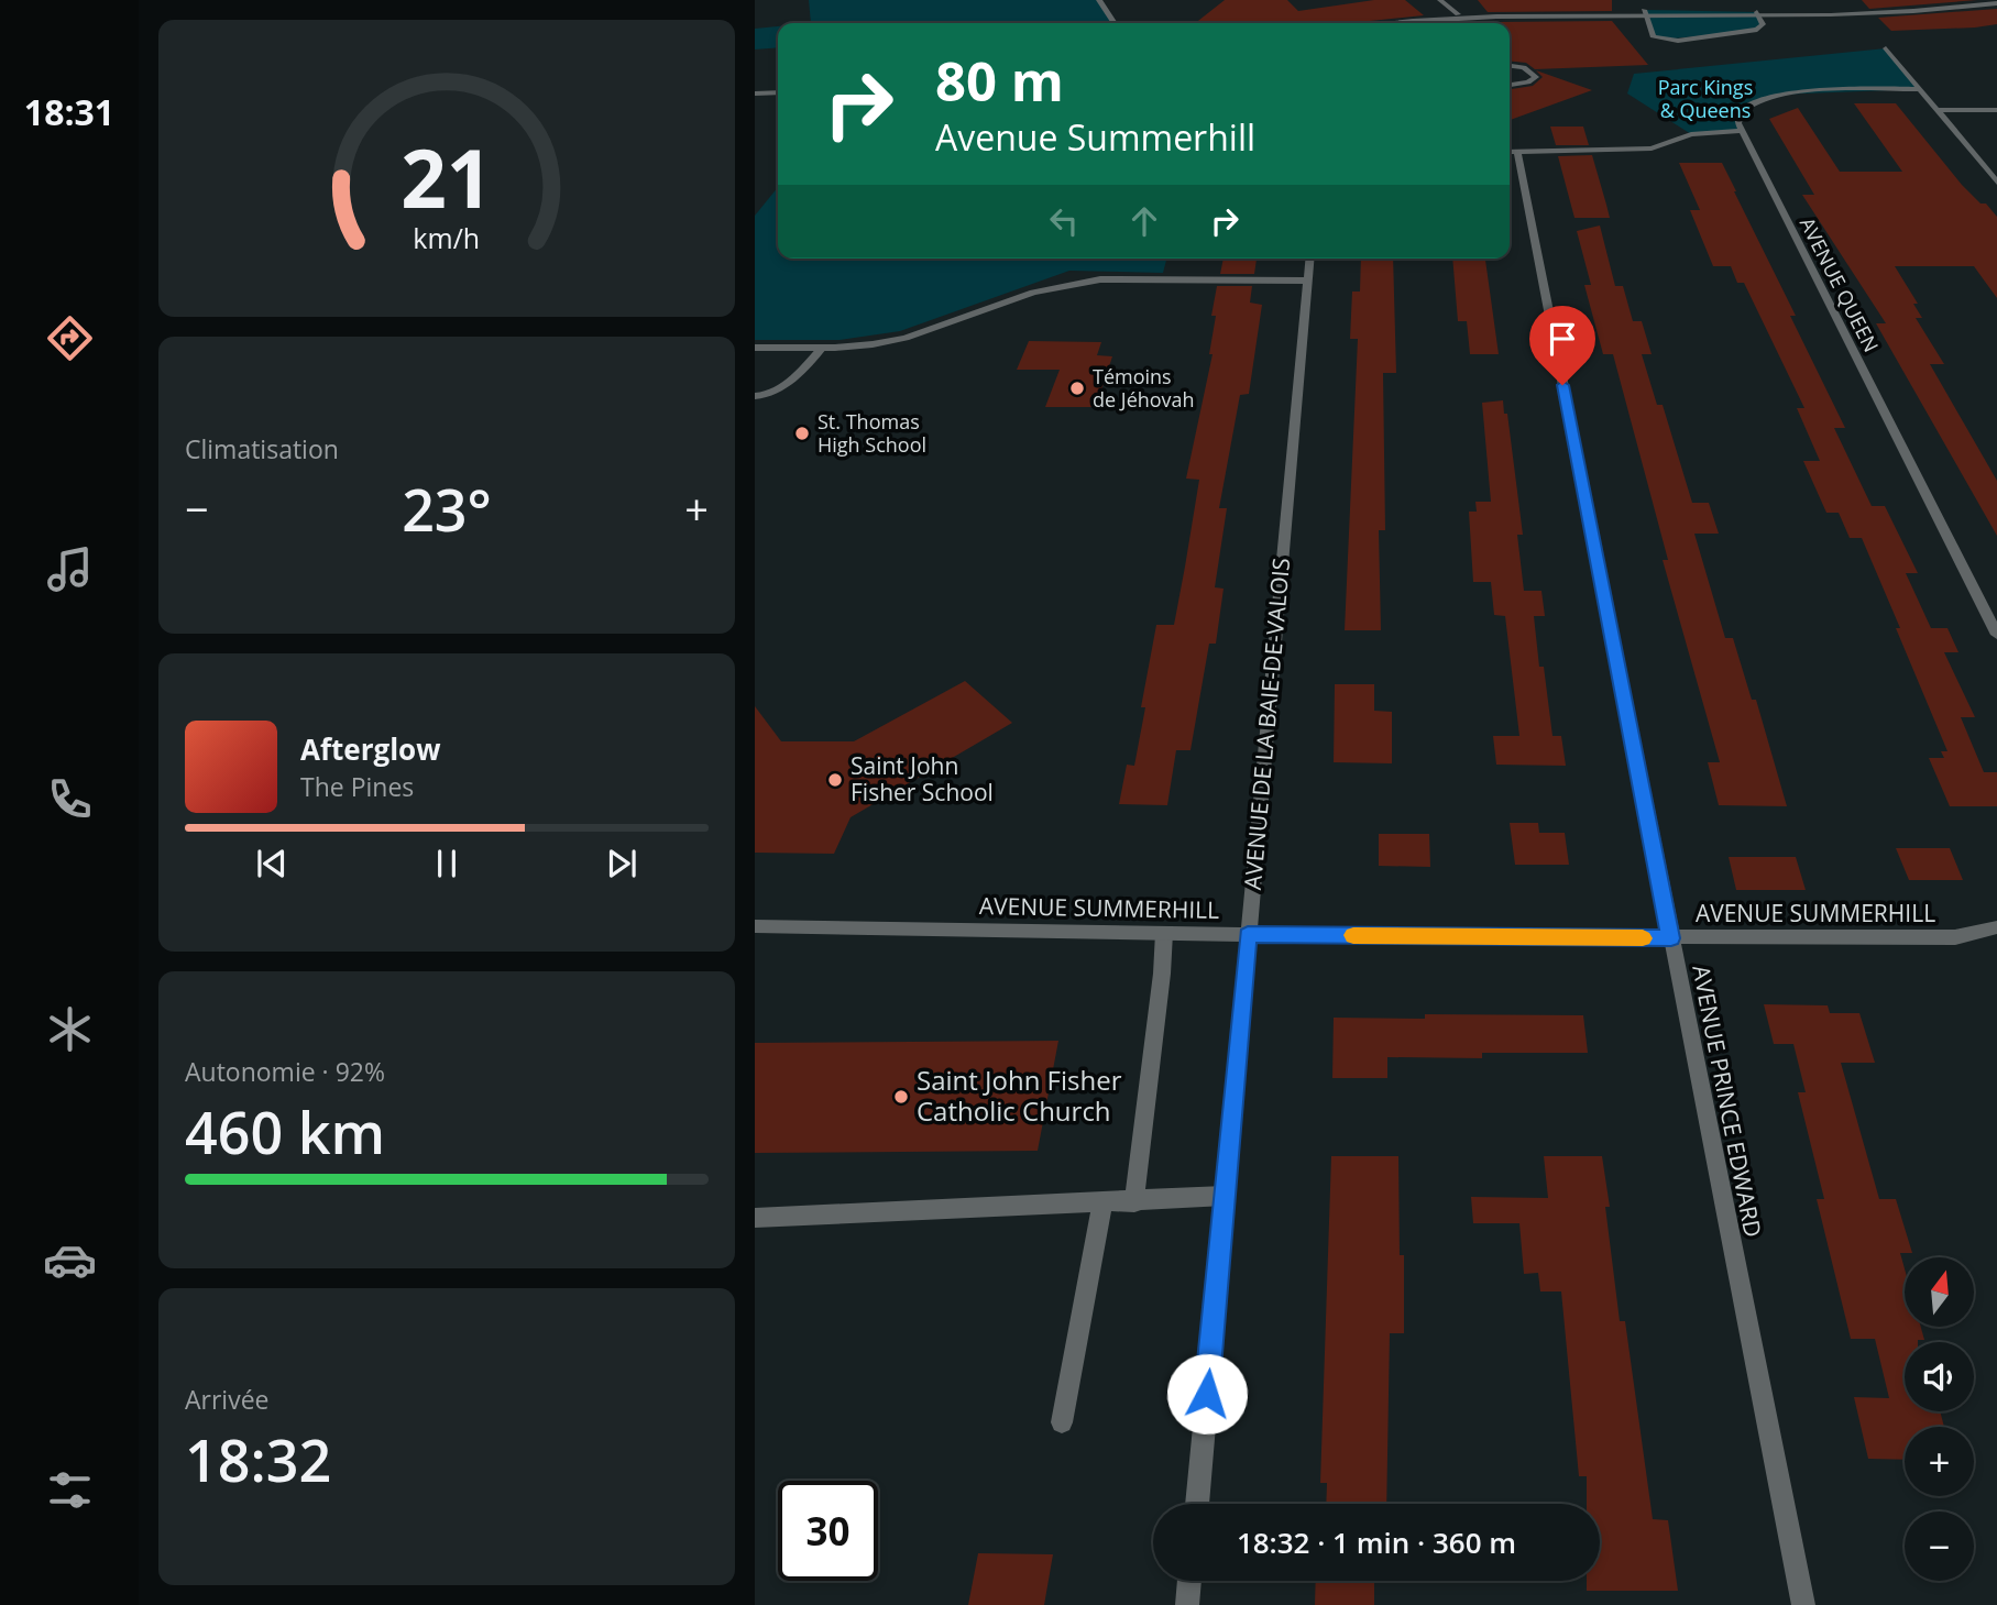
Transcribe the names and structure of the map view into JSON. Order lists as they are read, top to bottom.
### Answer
{
  "streets": {
    "street": [
      "AVENUE QUEEN",
      "AVENUE DE LA BAIE-DE-VALOIS",
      "AVENUE SUMMERHILL",
      "AVENUE PRINCE EDWARD"
    ]
  },
  "crossings": [
    ["AVENUE DE LA BAIE-DE-VALOIS", "AVENUE SUMMERHILL"],
    ["AVENUE SUMMERHILL", "AVENUE PRINCE EDWARD"]
  ],
  "parks": ["Parc Kings & Queens"],
  "places": [
    "Témoins de Jéhovah",
    "St. Thomas High School",
    "Saint John Fisher School",
    "Saint John Fisher Catholic Church"
  ],
  "north": "top",
  "page": {
    "tabs": "18:31",
    "turn": ["80 m", "Avenue Summerhill"],
    "tile": [
      "Climatisation",
      ["Autonomie · 92%", "460 km"],
      ["Arrivée", "18:32"]
    ],
    "heat": ["−", "23°", "+"],
    "song": ["Afterglow", "The Pines"],
    "map_buttons": ["+", "−"],
    "limit": "30",
    "trip": "18:32 · 1 min · 360 m",
    "gauge": ["21", "km/h"]
  }
}
